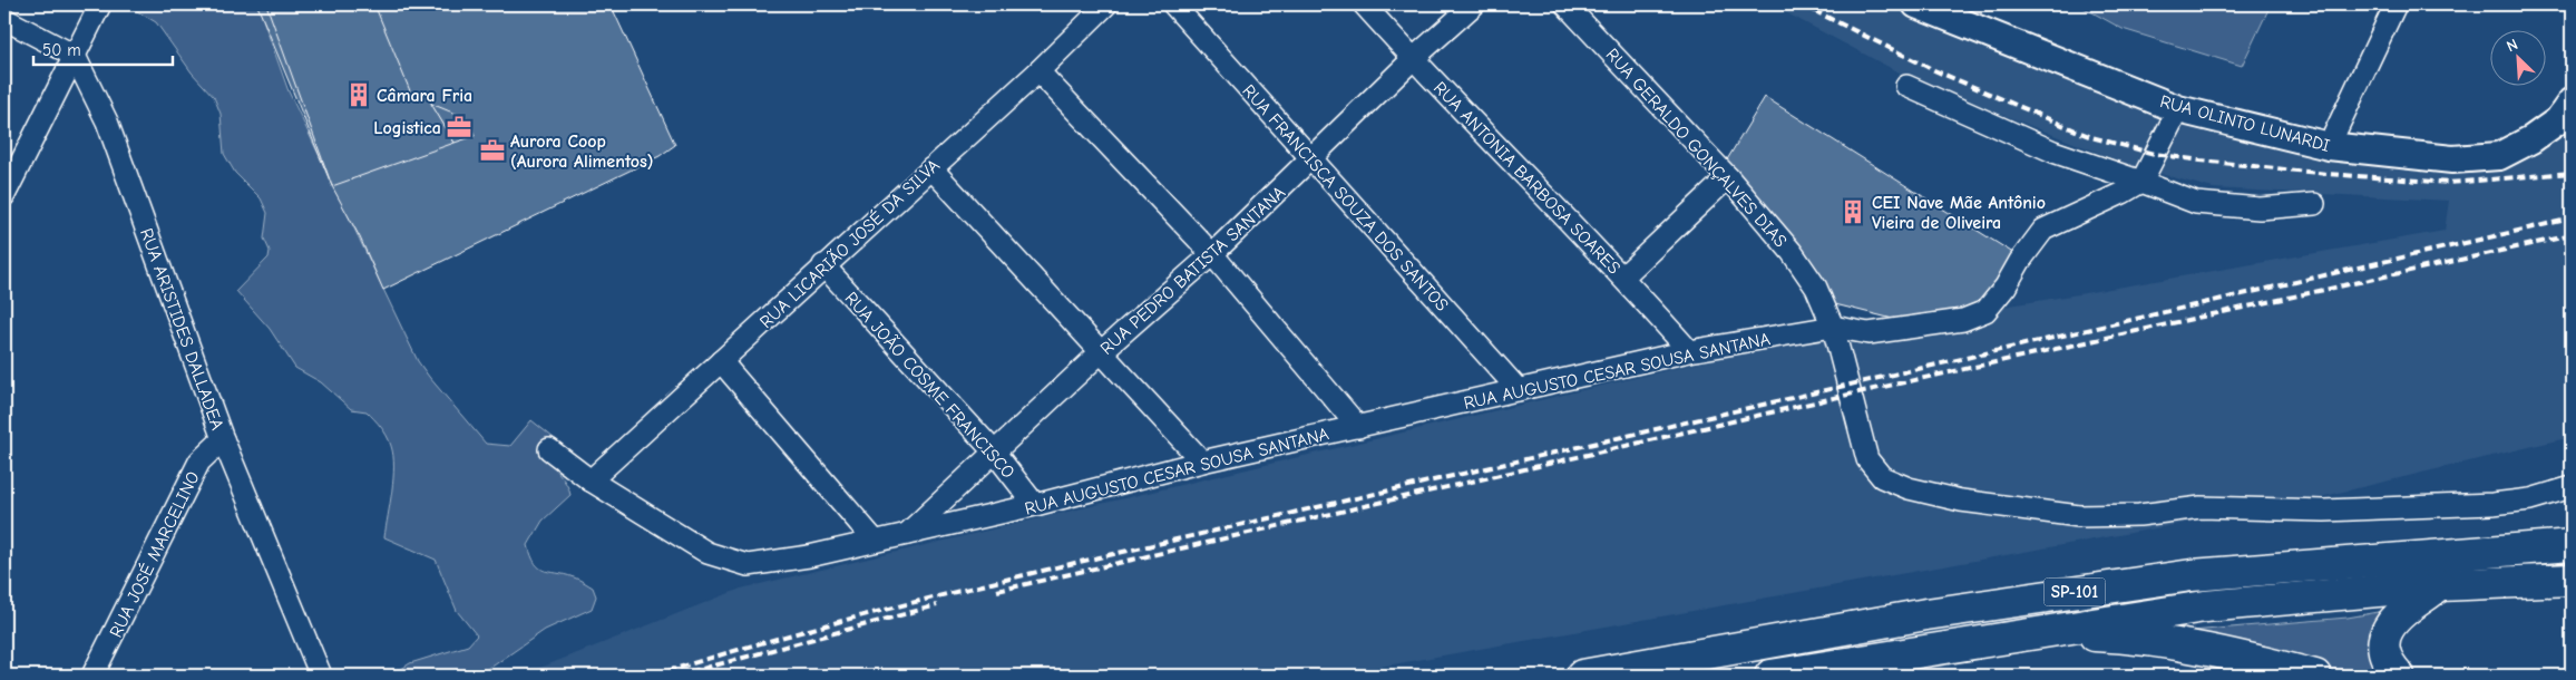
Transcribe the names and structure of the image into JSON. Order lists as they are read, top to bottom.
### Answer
{
  "streets": {
    "highway": ["SP-101"],
    "street": [
      "RUA OLINTO LUNARDI",
      "RUA GERALDO GONÇALVES DIAS",
      "RUA ANTONIA BARBOSA SOARES",
      "RUA FRANCISCA SOUZA DOS SANTOS",
      "RUA LICARIÃO JOSÉ DA SILVA",
      "RUA PEDRO BATISTA SANTANA",
      "RUA ARISTIDES DALLADEA",
      "RUA AUGUSTO CESAR SOUSA SANTANA",
      "RUA JOÃO COSME FRANCISCO",
      "RUA JOSÉ MARCELINO"
    ]
  },
  "crossings": [
    ["RUA GERALDO GONÇALVES DIAS", "RUA AUGUSTO CESAR SOUSA SANTANA"],
    ["RUA ANTONIA BARBOSA SOARES", "RUA PEDRO BATISTA SANTANA"],
    ["RUA ANTONIA BARBOSA SOARES", "RUA AUGUSTO CESAR SOUSA SANTANA"],
    ["RUA FRANCISCA SOUZA DOS SANTOS", "RUA PEDRO BATISTA SANTANA"],
    ["RUA FRANCISCA SOUZA DOS SANTOS", "RUA AUGUSTO CESAR SOUSA SANTANA"],
    ["RUA LICARIÃO JOSÉ DA SILVA", "RUA AUGUSTO CESAR SOUSA SANTANA"],
    ["RUA LICARIÃO JOSÉ DA SILVA", "RUA JOÃO COSME FRANCISCO"],
    ["RUA PEDRO BATISTA SANTANA", "RUA AUGUSTO CESAR SOUSA SANTANA"],
    ["RUA PEDRO BATISTA SANTANA", "RUA JOÃO COSME FRANCISCO"],
    ["RUA ARISTIDES DALLADEA", "RUA JOSÉ MARCELINO"],
    ["RUA AUGUSTO CESAR SOUSA SANTANA", "RUA JOÃO COSME FRANCISCO"]
  ],
  "places": {
    "building": ["Câmara Fria", "CEI Nave Mãe Antônio Vieira de Oliveira"],
    "office": ["Logistica", "Aurora Coop (Aurora Alimentos)"]
  },
  "scale_bar": "50 m",
  "north": "top left"
}
